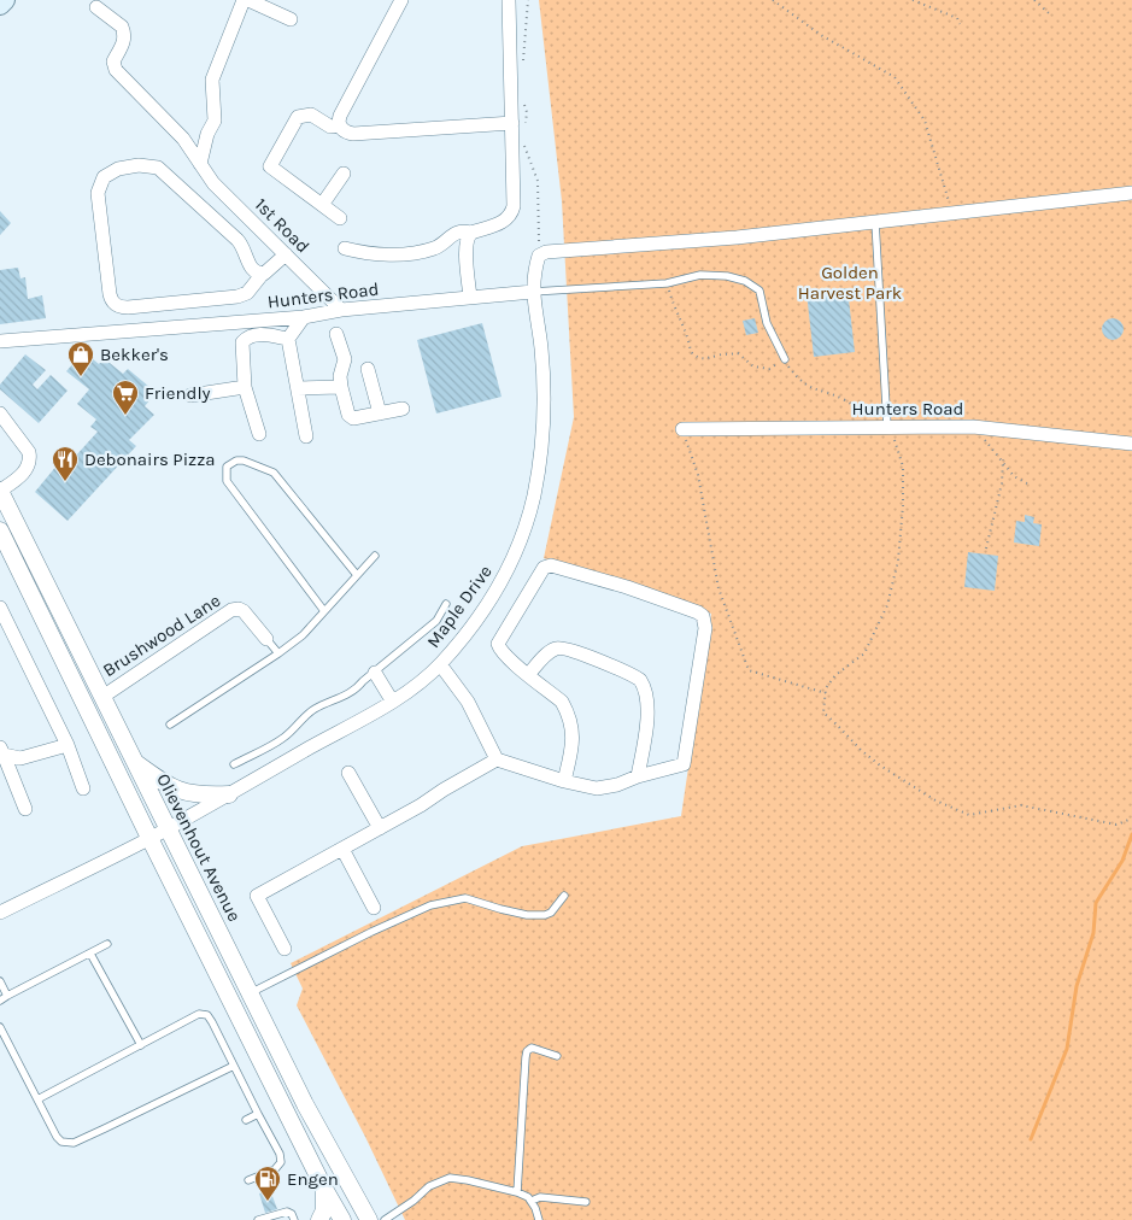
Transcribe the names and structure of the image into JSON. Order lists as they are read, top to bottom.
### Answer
{
  "streets": {
    "street": [
      "1st Road",
      "Hunters Road",
      "Maple Drive",
      "Brushwood Lane",
      "Olievenhout Avenue"
    ]
  },
  "crossings": [
    ["1st Road", "Hunters Road"],
    ["Hunters Road", "Maple Drive"],
    ["Maple Drive", "Olievenhout Avenue"],
    ["Brushwood Lane", "Olievenhout Avenue"]
  ],
  "parks": ["Golden Harvest Park"],
  "places": {
    "shop": ["Bekker's"],
    "supermarket": ["Friendly"],
    "restaurant": ["Debonairs Pizza"],
    "fuel station": ["Engen"]
  }
}
